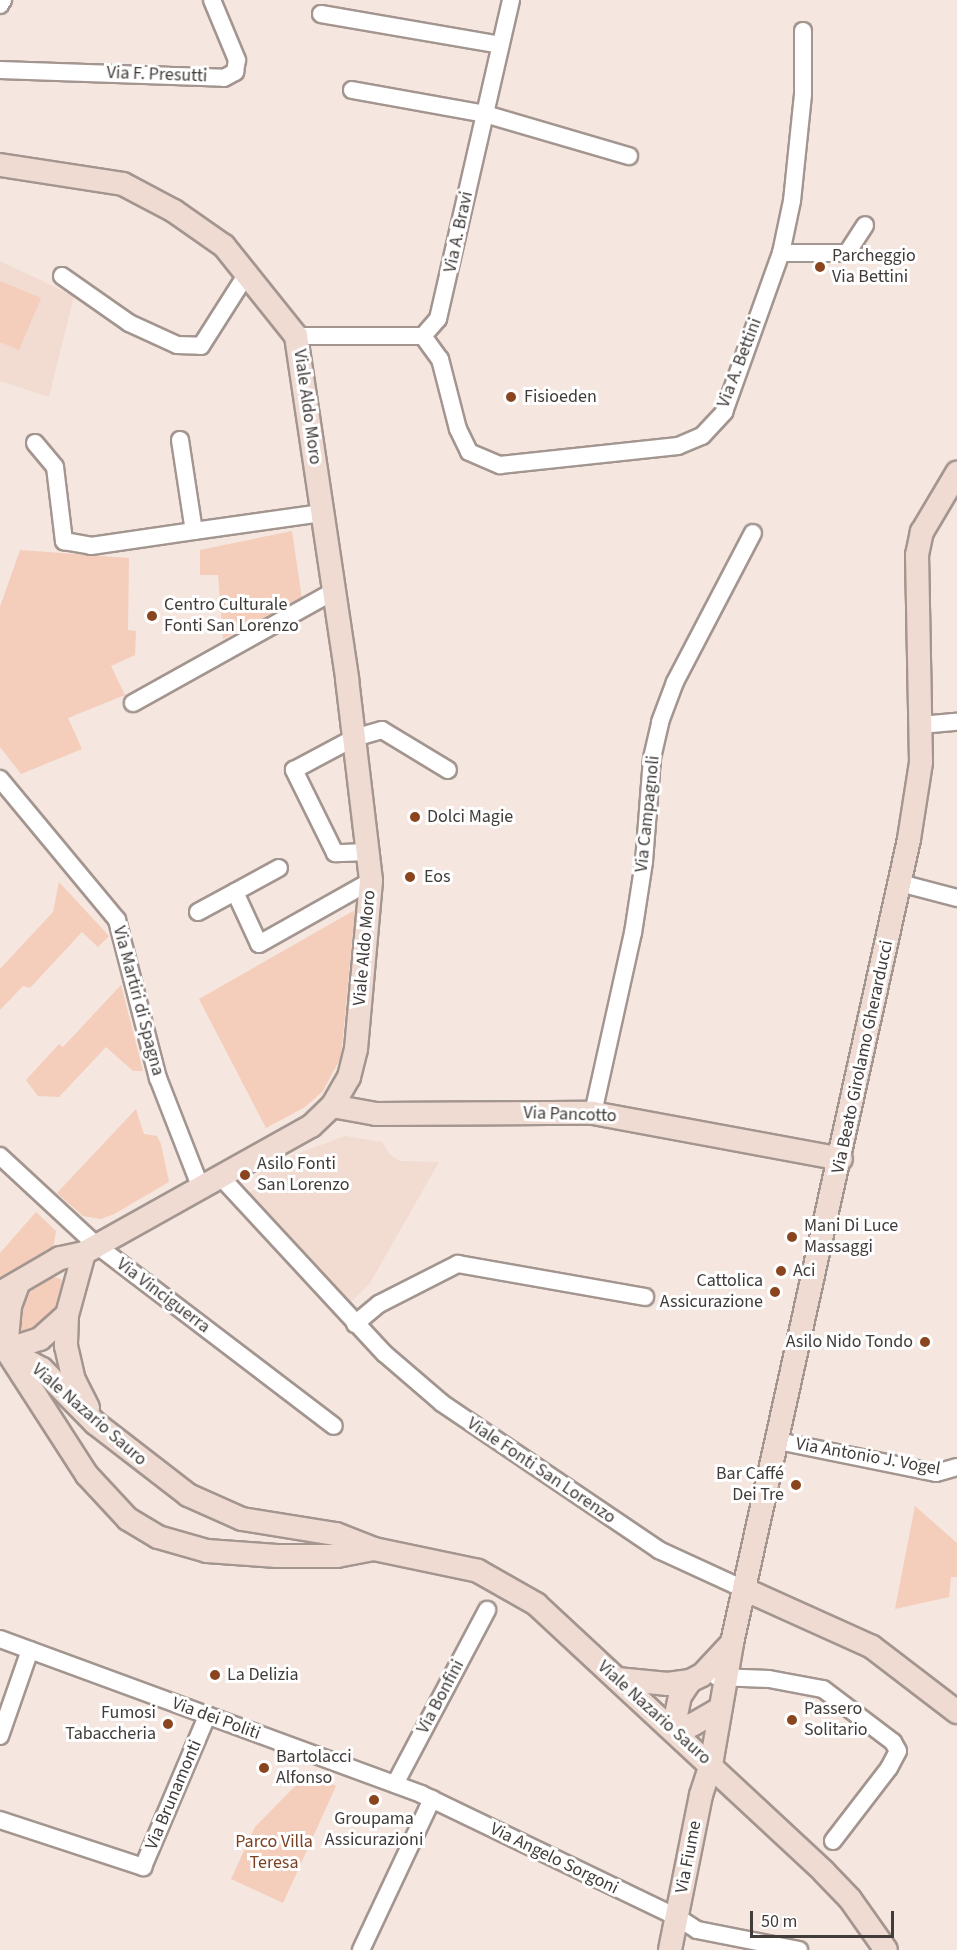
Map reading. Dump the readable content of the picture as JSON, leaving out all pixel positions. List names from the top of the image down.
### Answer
{
  "streets": {
    "main road": [
      "Viale Aldo Moro",
      "Via Beato Girolamo Gherarducci",
      "Via Pancotto",
      "Viale Nazario Sauro",
      "Via Fiume"
    ],
    "street": [
      "Via F. Presutti",
      "Via A. Bravi",
      "Via A. Bettini",
      "Via Campagnoli",
      "Via Martiri di Spagna",
      "Via Vinciguerra",
      "Via Antonio J. Vogel",
      "Viale Fonti San Lorenzo",
      "Via Bonfini",
      "Via dei Politi",
      "Via Brunamonti",
      "Via Angelo Sorgoni"
    ]
  },
  "crossings": [
    ["Via A. Bravi", "Via A. Bettini"],
    ["Viale Aldo Moro", "Via Martiri di Spagna"],
    ["Viale Aldo Moro", "Via Pancotto"],
    ["Viale Aldo Moro", "Via Vinciguerra"],
    ["Viale Aldo Moro", "Viale Fonti San Lorenzo"],
    ["Via Campagnoli", "Via Pancotto"],
    ["Via Martiri di Spagna", "Viale Fonti San Lorenzo"],
    ["Via Beato Girolamo Gherarducci", "Via Pancotto"],
    ["Via Beato Girolamo Gherarducci", "Via Antonio J. Vogel"],
    ["Via Beato Girolamo Gherarducci", "Viale Fonti San Lorenzo"],
    ["Via Beato Girolamo Gherarducci", "Via Fiume"],
    ["Viale Nazario Sauro", "Via Fiume"],
    ["Via Bonfini", "Via dei Politi"],
    ["Via dei Politi", "Via Brunamonti"],
    ["Via dei Politi", "Via Angelo Sorgoni"],
    ["Via Fiume", "Via Angelo Sorgoni"]
  ],
  "parks": ["Parco Villa Teresa"],
  "places": [
    "Parcheggio Via Bettini",
    "Fisioeden",
    "Centro Culturale Fonti San Lorenzo",
    "Dolci Magie",
    "Eos",
    "Asilo Fonti San Lorenzo",
    "Mani Di Luce Massaggi",
    "Aci",
    "Cattolica Assicurazione",
    "Asilo Nido Tondo",
    "Bar Caffé Dei Tre",
    "La Delizia",
    "Passero Solitario",
    "Fumosi Tabaccheria",
    "Bartolacci Alfonso",
    "Groupama Assicurazioni"
  ],
  "scale_bar": "50 m"
}
